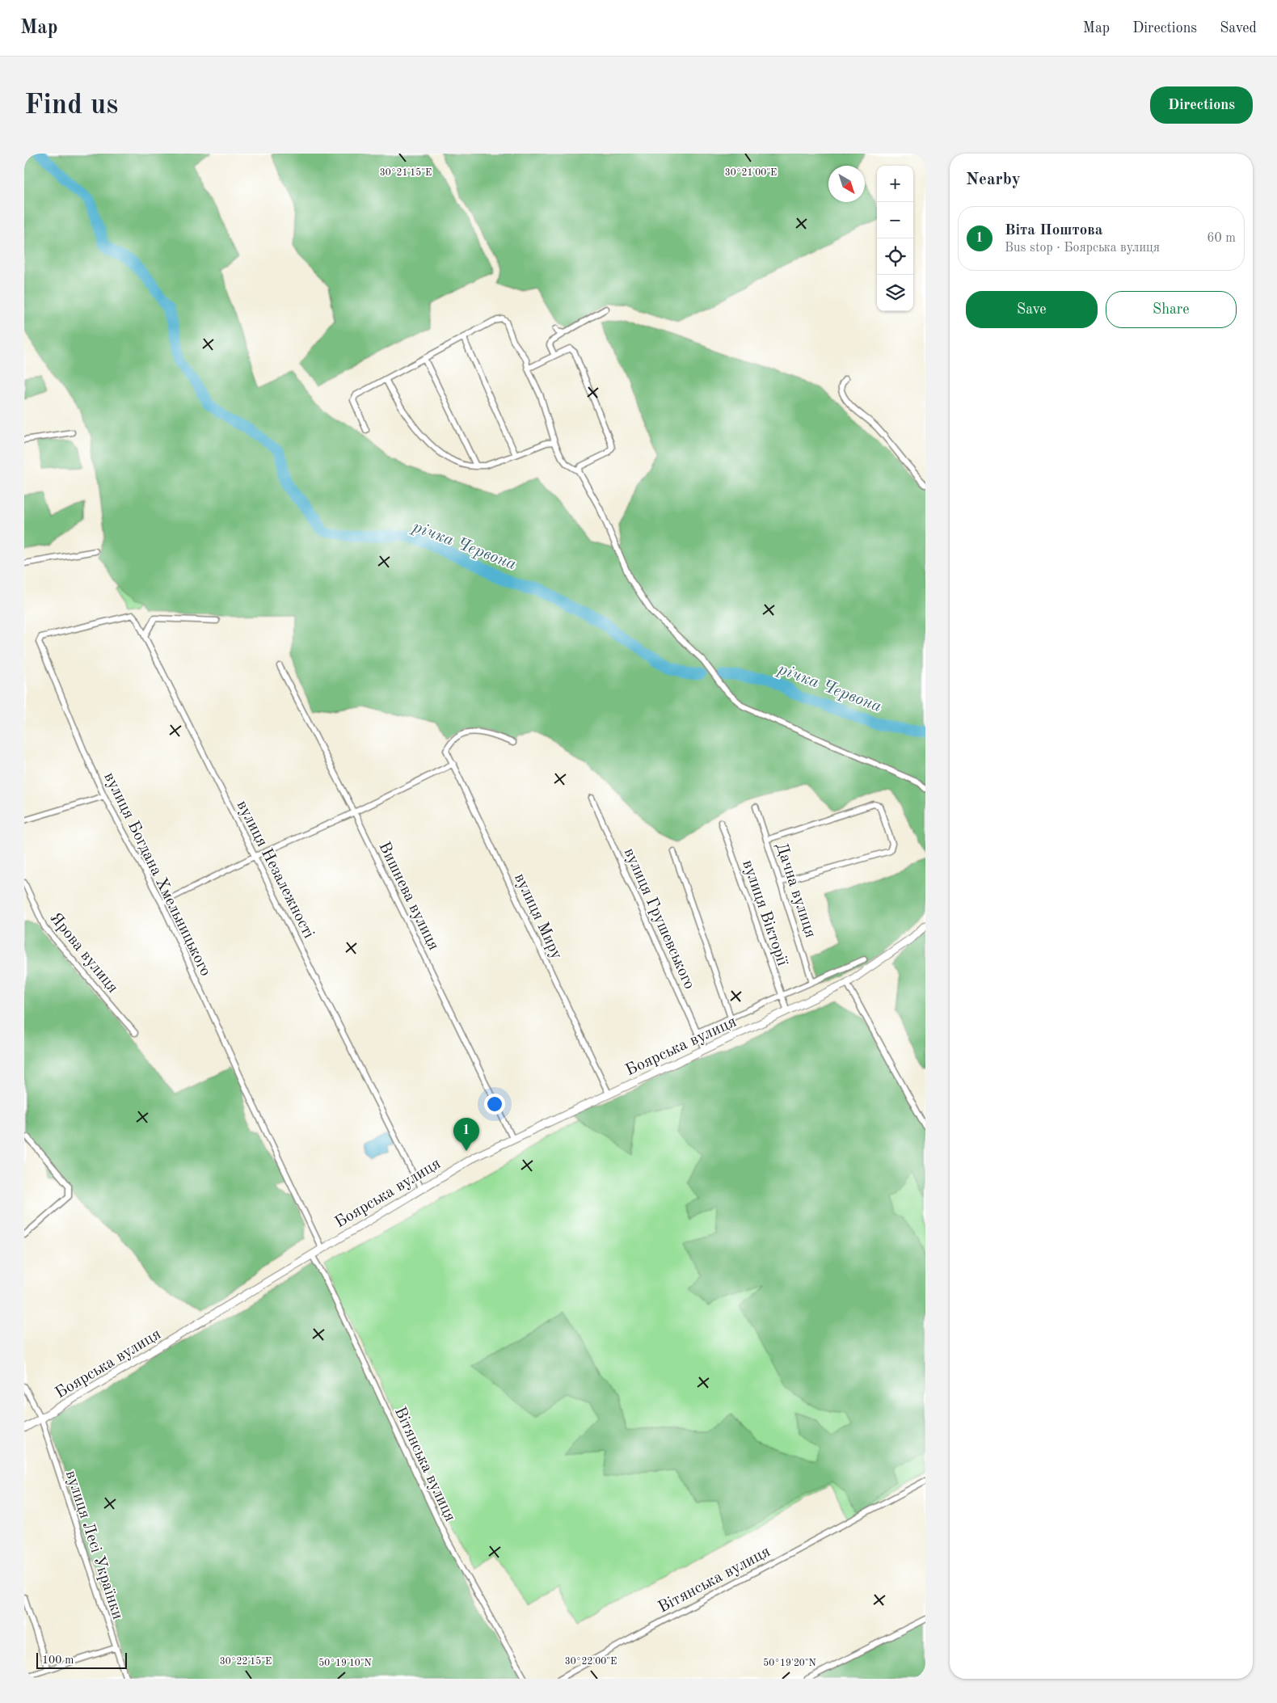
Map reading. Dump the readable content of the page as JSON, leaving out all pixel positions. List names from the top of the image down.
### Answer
{
  "streets": {
    "street": [
      "вулиця Незалежності",
      "вулиця Богдана Хмельницького",
      "Дачна вулиця",
      "Вишнева вулиця",
      "вулиця Вікторії",
      "вулиця Миру",
      "вулиця Грушевського",
      "Ярова вулиця",
      "Боярська вулиця",
      "Вітянська вулиця",
      "вулиця Лесі Українки"
    ]
  },
  "crossings": [
    ["вулиця Незалежності", "вулиця Богдана Хмельницького"],
    ["вулиця Незалежності", "Боярська вулиця"],
    ["вулиця Богдана Хмельницького", "Боярська вулиця"],
    ["Вишнева вулиця", "Боярська вулиця"],
    ["вулиця Вікторії", "Боярська вулиця"],
    ["вулиця Миру", "Боярська вулиця"],
    ["вулиця Грушевського", "Боярська вулиця"],
    ["Боярська вулиця", "Вітянська вулиця"],
    ["Боярська вулиця", "вулиця Лесі Українки"]
  ],
  "water": ["річка Червона"],
  "scale_bar": "100 m",
  "north": "bottom right",
  "page": {
    "header": "Map",
    "nav": ["Map", "Directions", "Saved"],
    "buttons": [
      "Directions",
      ["Save", "Share"]
    ],
    "title": "Find us",
    "heading": "Nearby",
    "map_buttons": ["+", "−"],
    "list": [
      {
        "mark": "1",
        "name": "Віта Поштова",
        "note": "Bus stop · Боярська вулиця",
        "value": "60 m"
      }
    ],
    "pins": "1",
    "scale": "100 m"
  },
  "coordinates": [
    "30°21'15\"E",
    "30°21'00\"E",
    "30°22'15\"E",
    "30°22'00\"E",
    "50°19'10\"N",
    "50°19'20\"N"
  ]
}
